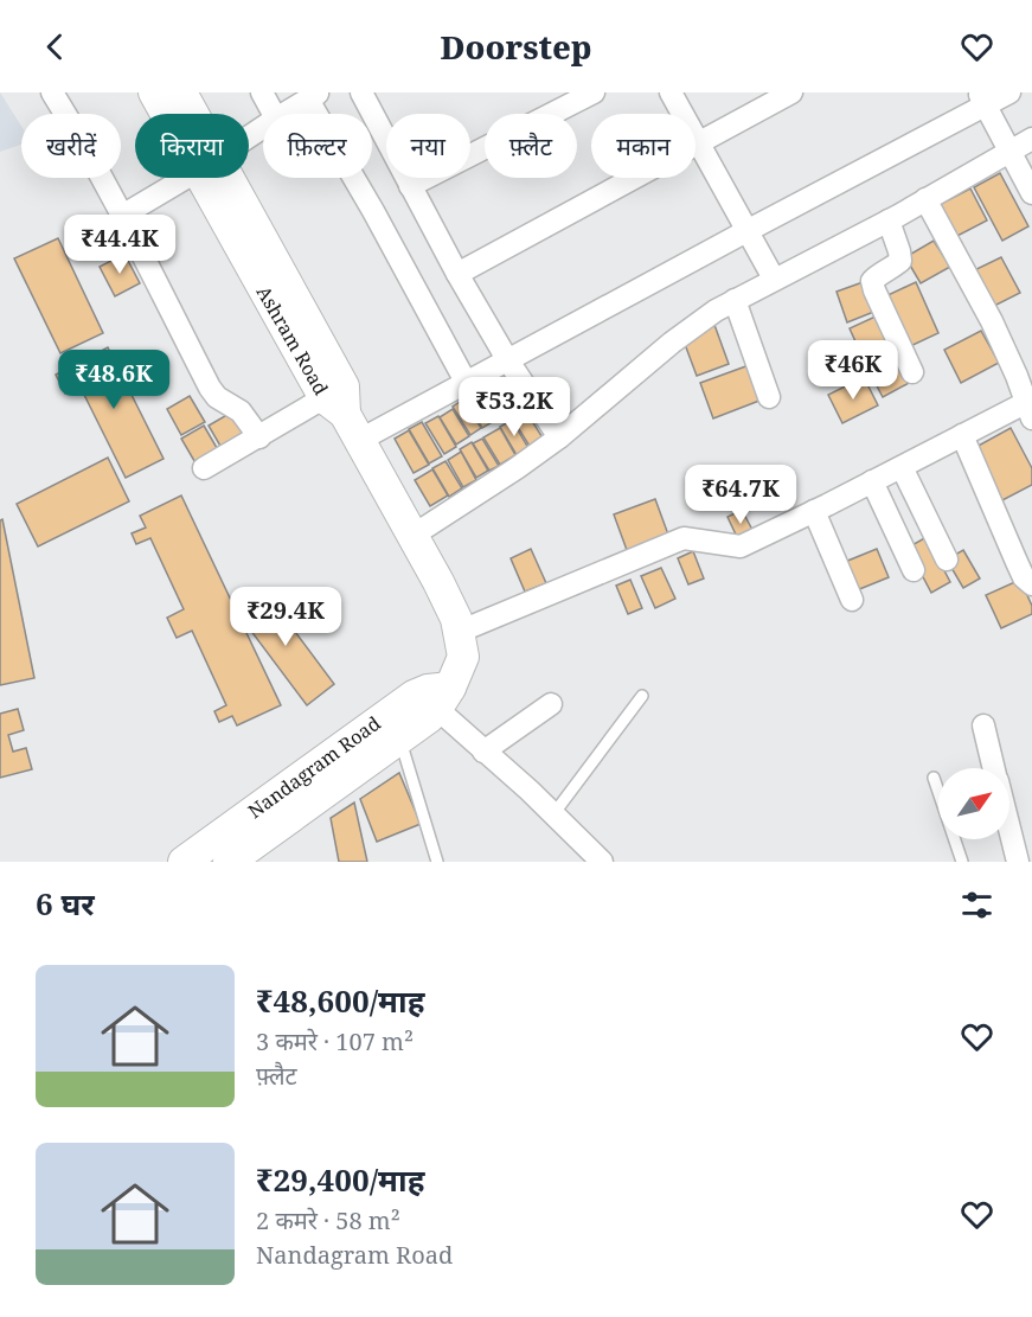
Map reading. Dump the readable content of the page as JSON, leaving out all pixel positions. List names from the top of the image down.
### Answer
{
  "streets": {
    "street": ["Ashram Road", "Nandagram Road"]
  },
  "north": "top right",
  "page": {
    "header": "Doorstep",
    "chip": [
      "खरीदें",
      "किराया",
      "फ़िल्टर",
      "नया",
      "फ़्लैट",
      "मकान"
    ],
    "price": [
      "₹44.4K",
      "₹46K",
      "₹48.6K",
      "₹53.2K",
      "₹64.7K",
      "₹29.4K"
    ],
    "heading": "6 घर",
    "list": [
      {
        "name": "₹48,600/माह",
        "note": "3 कमरे · 107 m² · फ़्लैट"
      },
      {
        "name": "₹29,400/माह",
        "note": "2 कमरे · 58 m² · Nandagram Road"
      }
    ]
  }
}
